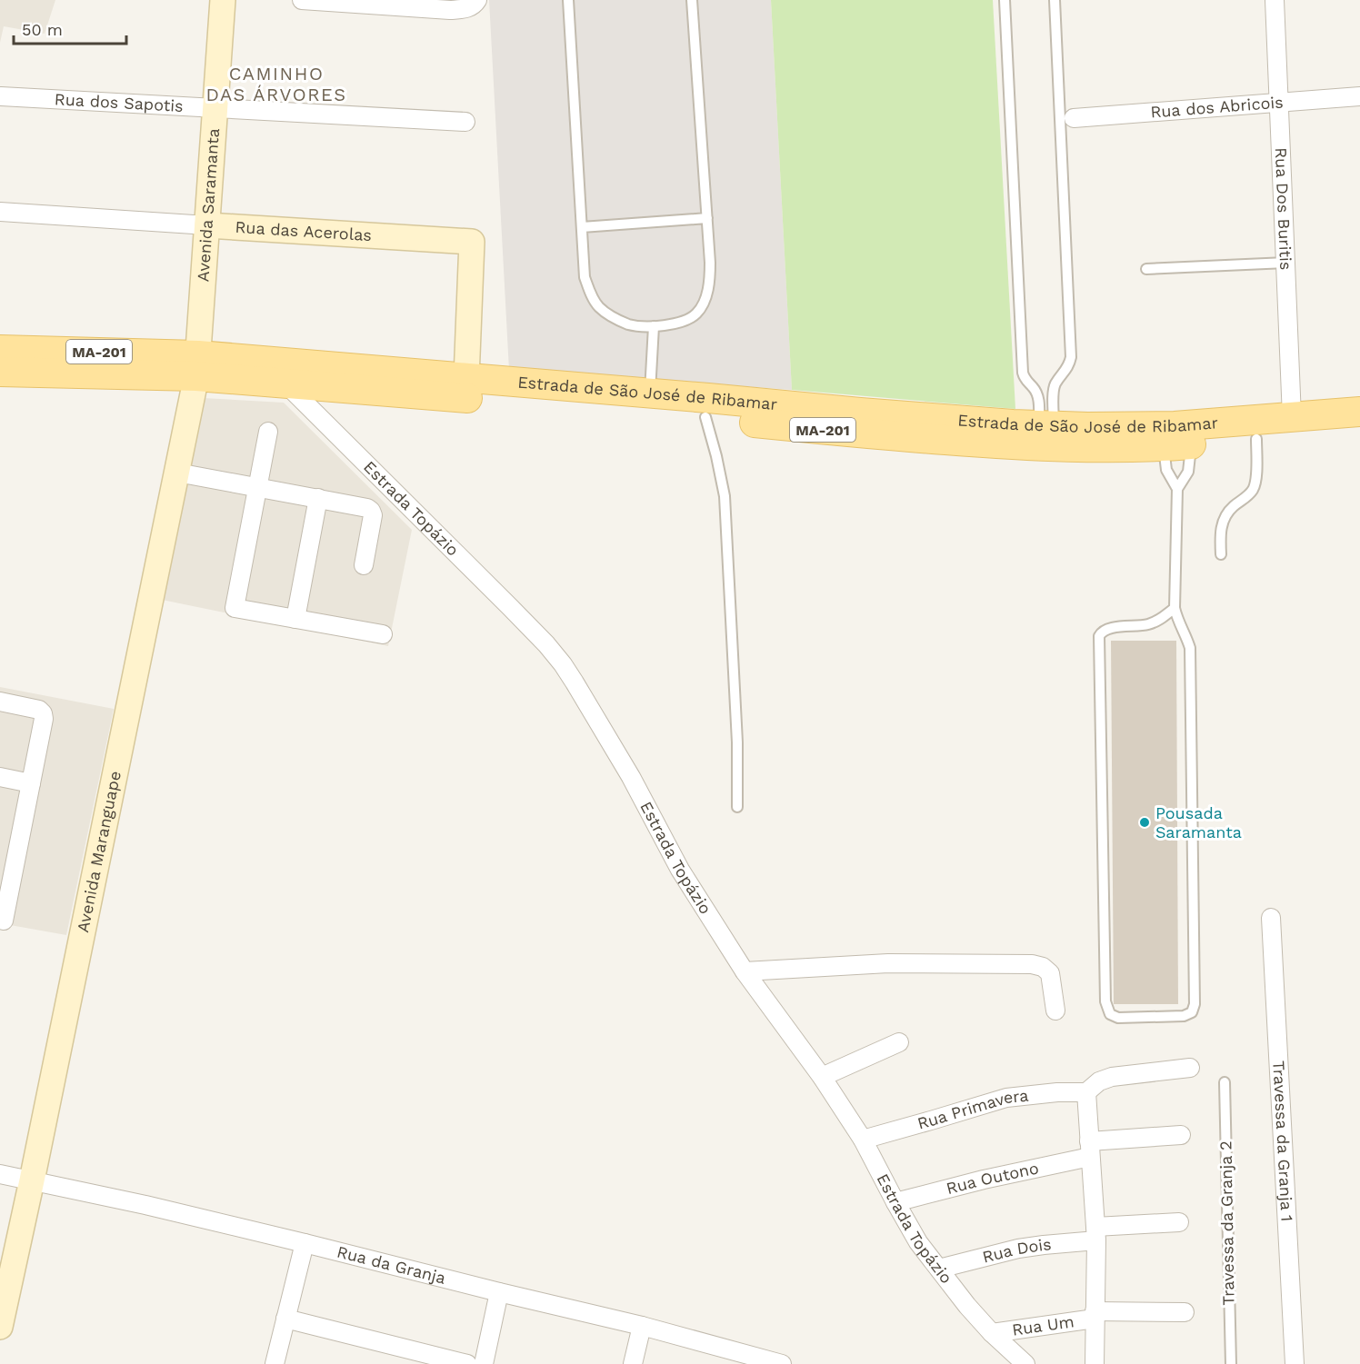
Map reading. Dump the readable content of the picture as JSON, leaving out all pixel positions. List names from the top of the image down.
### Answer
{
  "streets": {
    "main road": ["MA-201", "Estrada de São José de Ribamar"],
    "street": [
      "Rua dos Sapotis",
      "Rua dos Abricois",
      "Avenida Saramanta",
      "Rua Dos Buritis",
      "Rua das Acerolas",
      "Estrada Topázio",
      "Avenida Maranguape",
      "Rua Primavera",
      "Travessa da Granja 1",
      "Rua Outono",
      "Rua Dois",
      "Rua da Granja",
      "Rua Um"
    ],
    "lane": ["Travessa da Granja 2"]
  },
  "crossings": [
    ["Rua dos Sapotis", "Avenida Saramanta"],
    ["Rua dos Abricois", "Rua Dos Buritis"],
    ["Avenida Saramanta", "Rua das Acerolas"],
    ["Avenida Saramanta", "Estrada de São José de Ribamar"],
    ["Avenida Saramanta", "Avenida Maranguape"],
    ["Rua Dos Buritis", "Estrada de São José de Ribamar"],
    ["Rua das Acerolas", "Estrada de São José de Ribamar"],
    ["Estrada de São José de Ribamar", "Estrada Topázio"],
    ["Estrada de São José de Ribamar", "Avenida Maranguape"],
    ["Estrada Topázio", "Rua Primavera"],
    ["Estrada Topázio", "Rua Outono"],
    ["Estrada Topázio", "Rua Dois"],
    ["Estrada Topázio", "Rua Um"],
    ["Avenida Maranguape", "Rua da Granja"]
  ],
  "districts": ["CAMINHO DAS ÁRVORES"],
  "places": ["Pousada Saramanta"],
  "scale_bar": "50 m"
}
